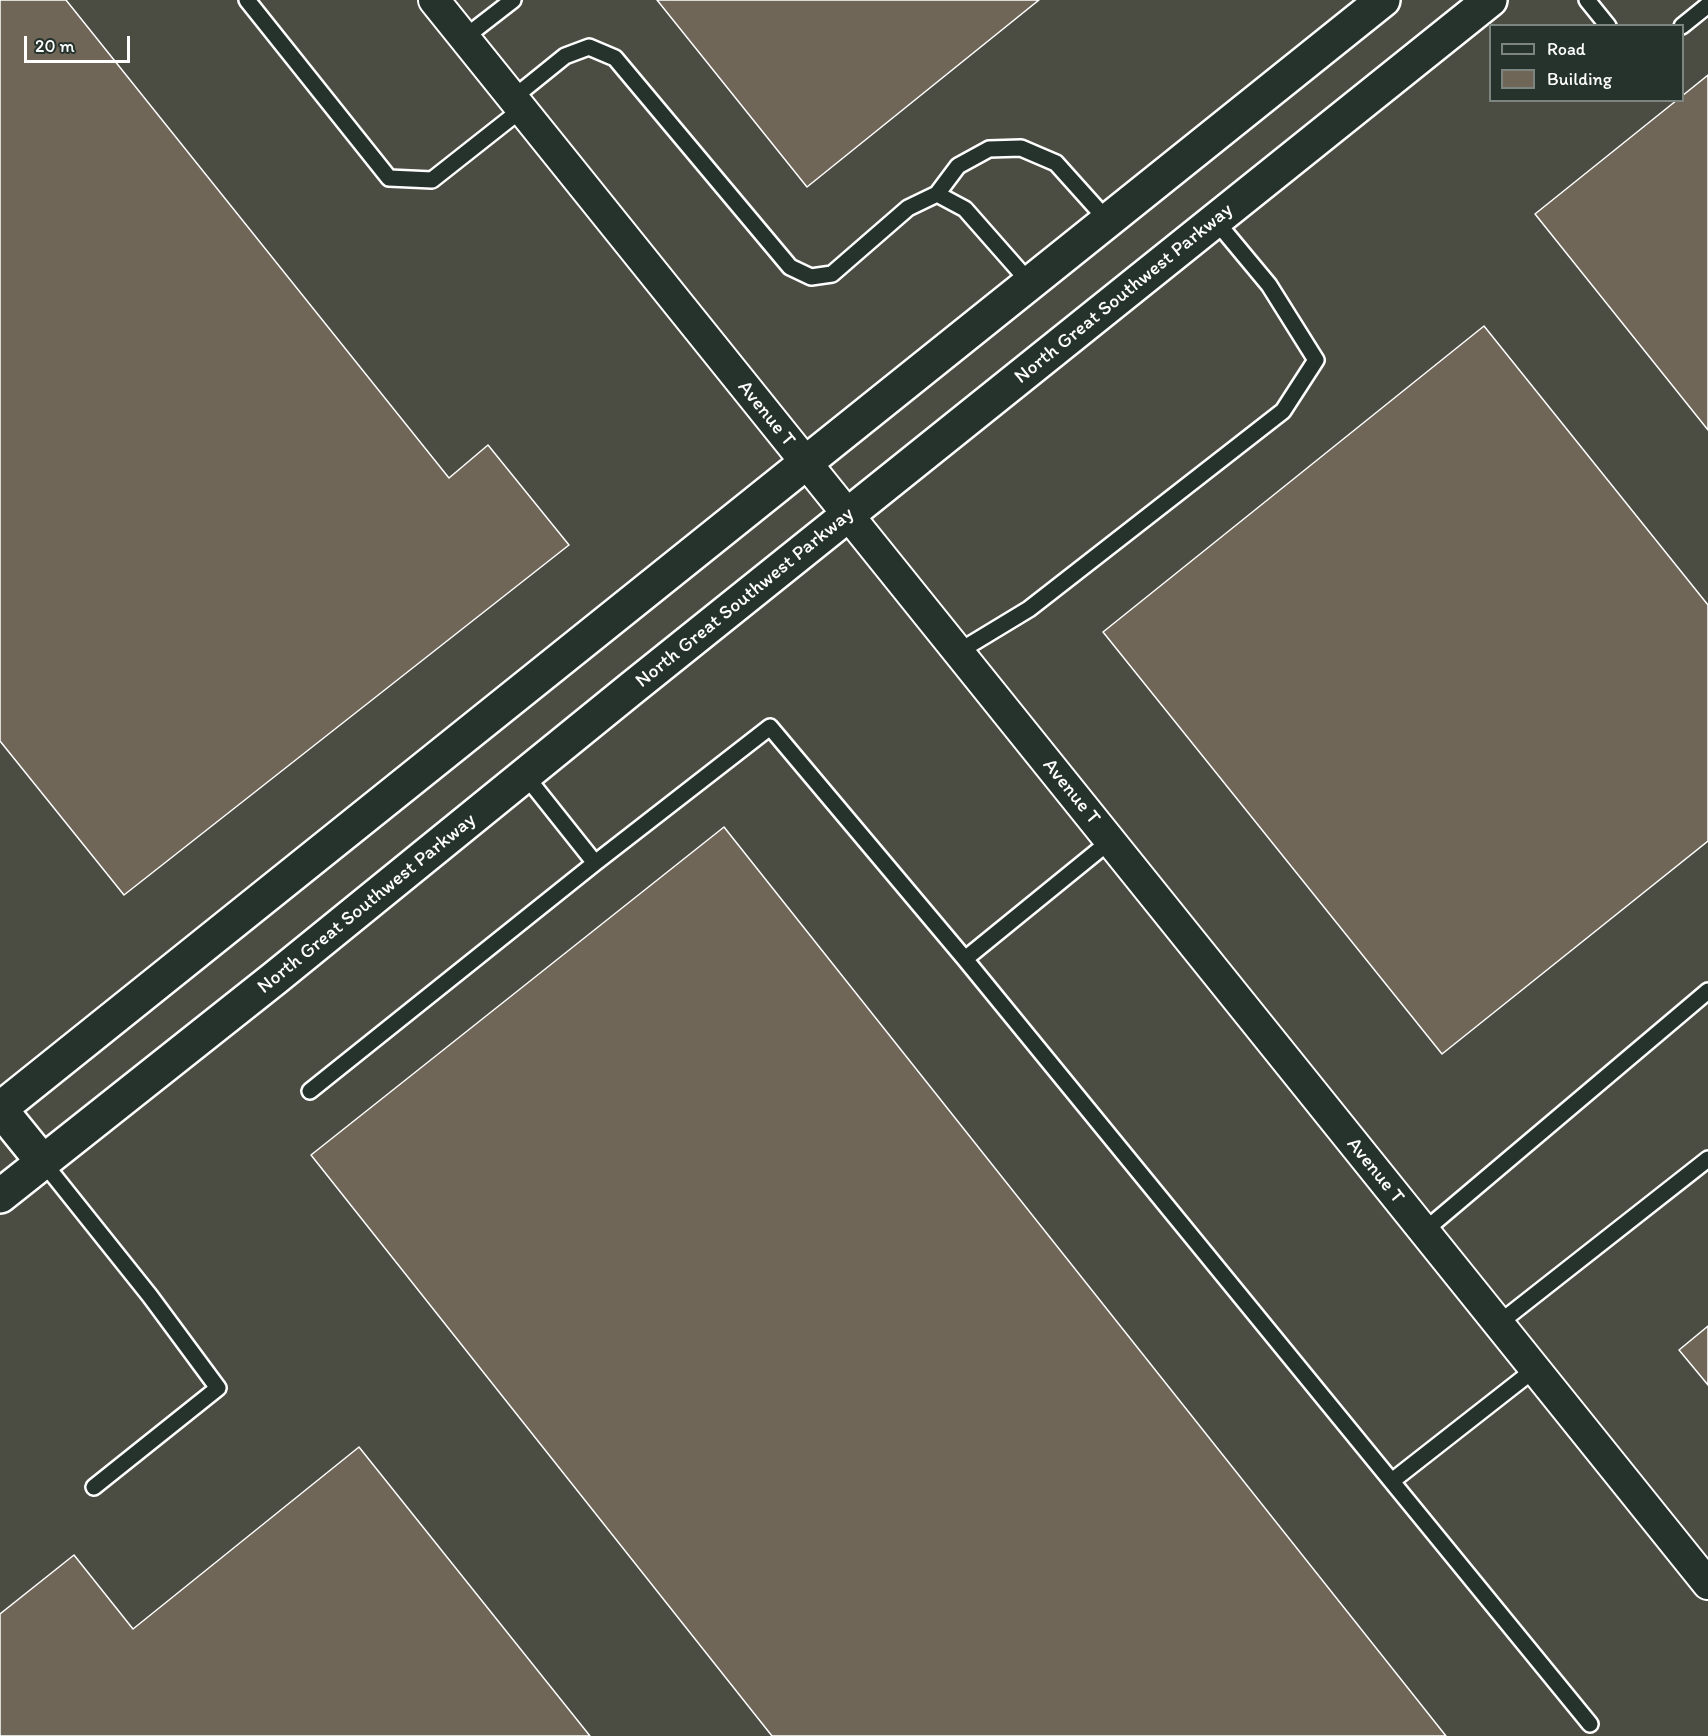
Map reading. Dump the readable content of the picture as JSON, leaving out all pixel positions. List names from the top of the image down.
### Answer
{
  "streets": {
    "street": ["North Great Southwest Parkway", "Avenue T"]
  },
  "crossings": [
    ["North Great Southwest Parkway", "Avenue T"]
  ],
  "legend": ["Road", "Building"],
  "scale_bar": "20 m"
}
